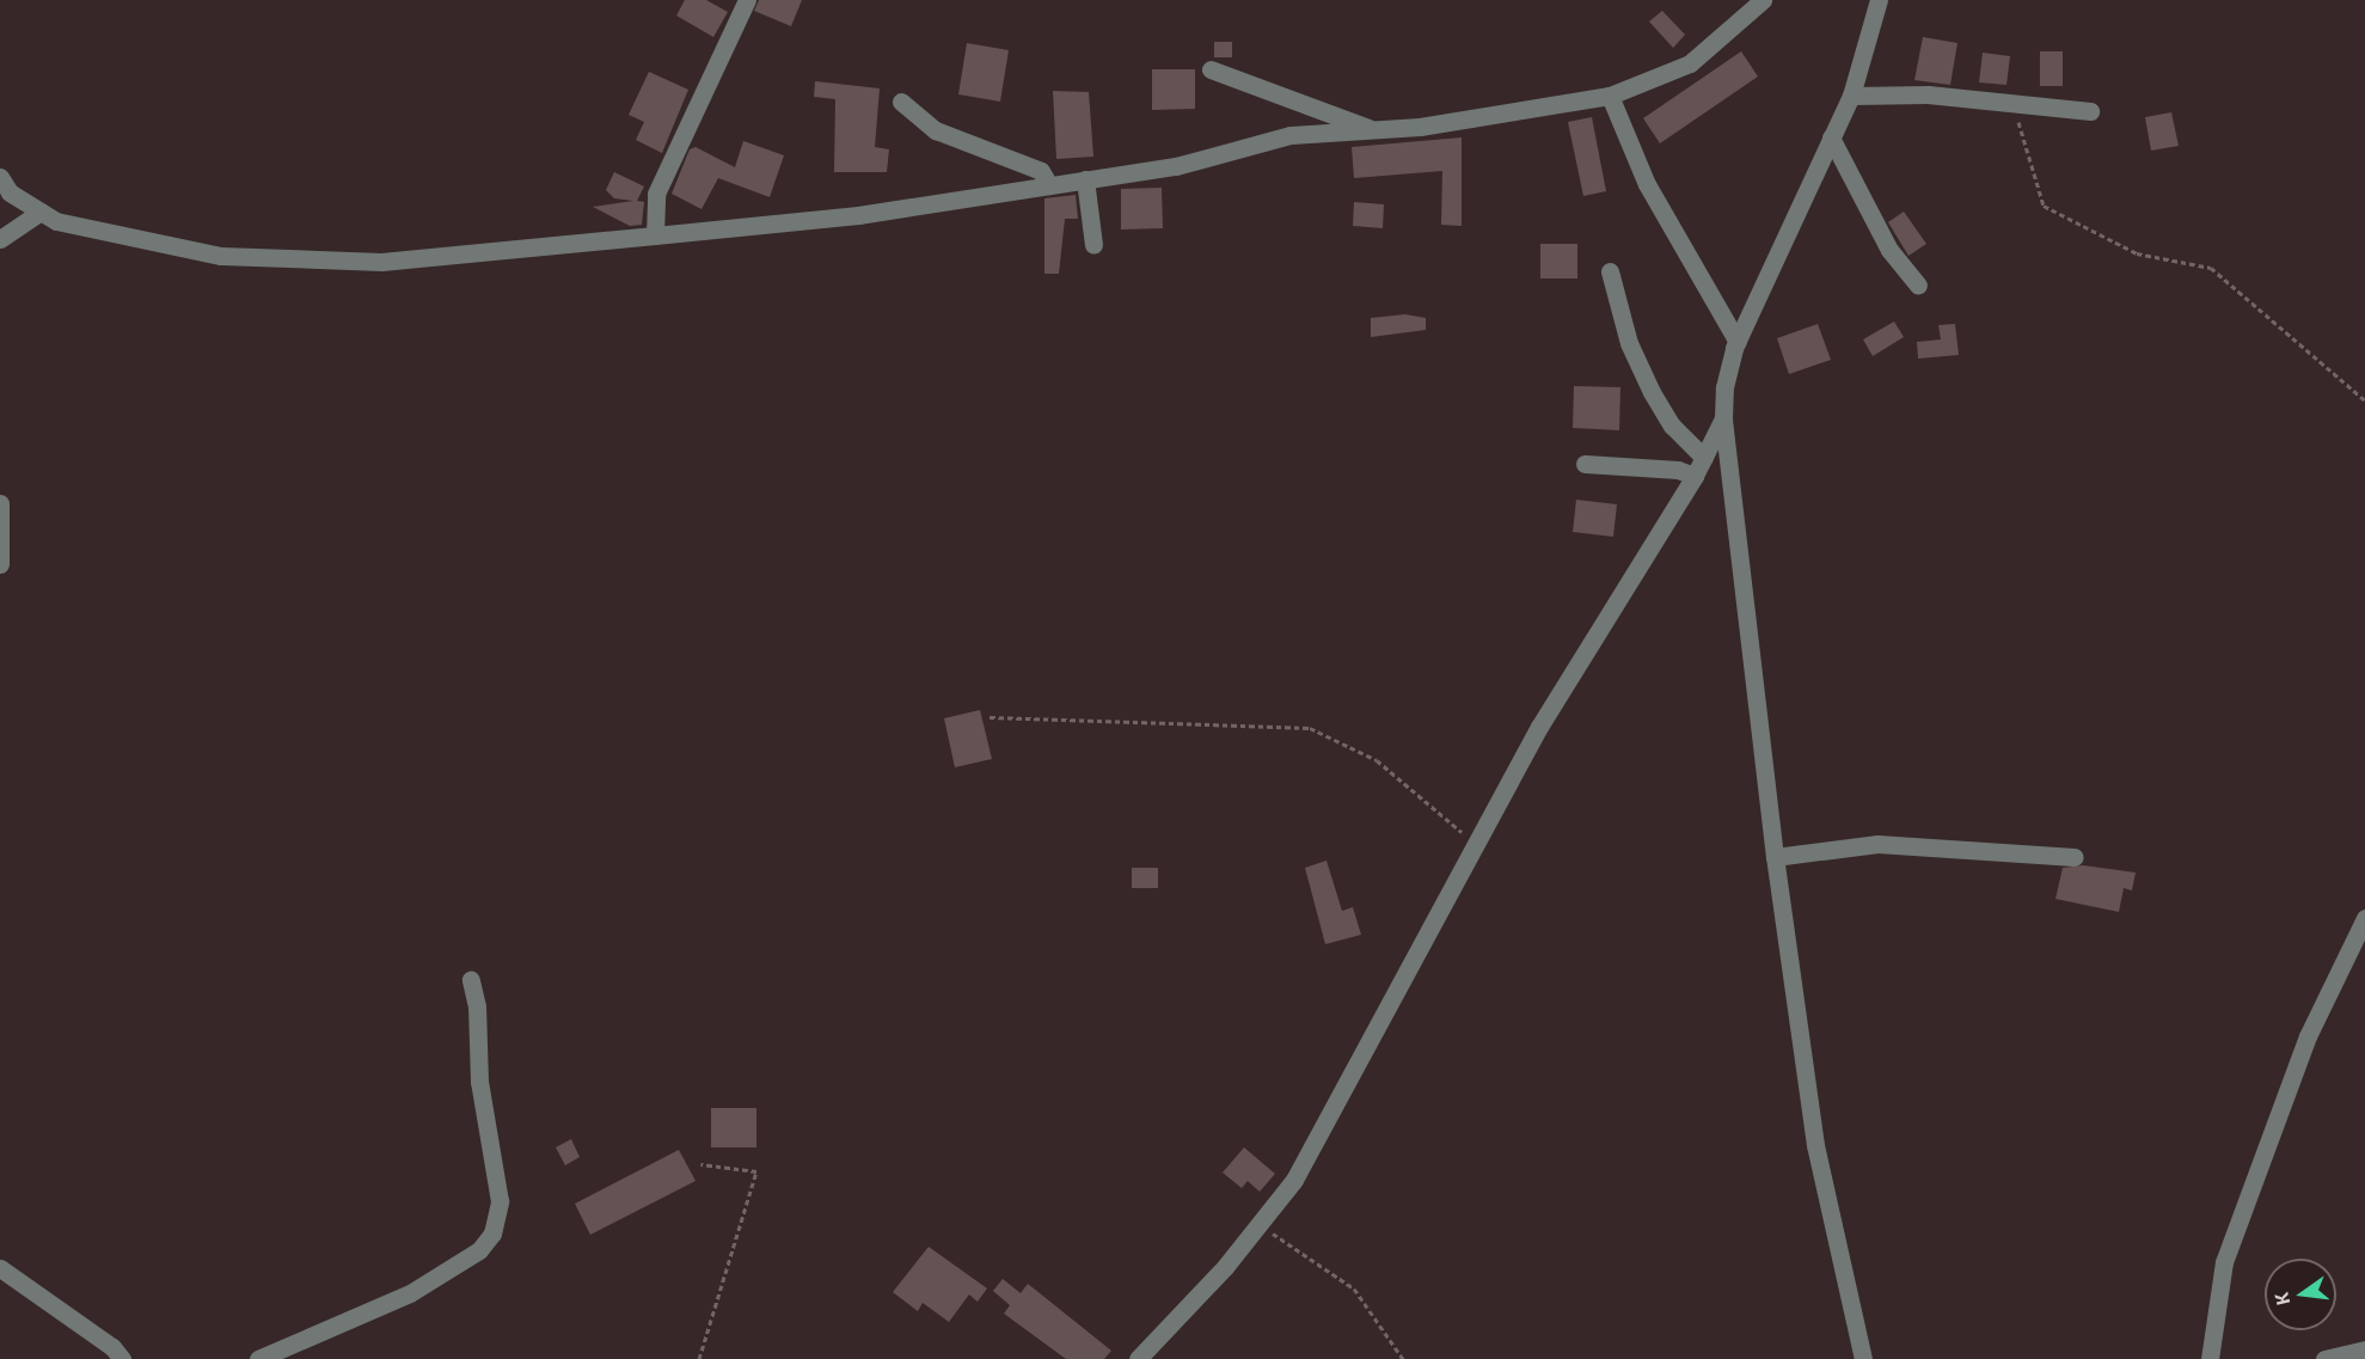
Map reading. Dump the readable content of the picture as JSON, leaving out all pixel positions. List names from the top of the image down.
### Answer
{
  "north": "left"
}
